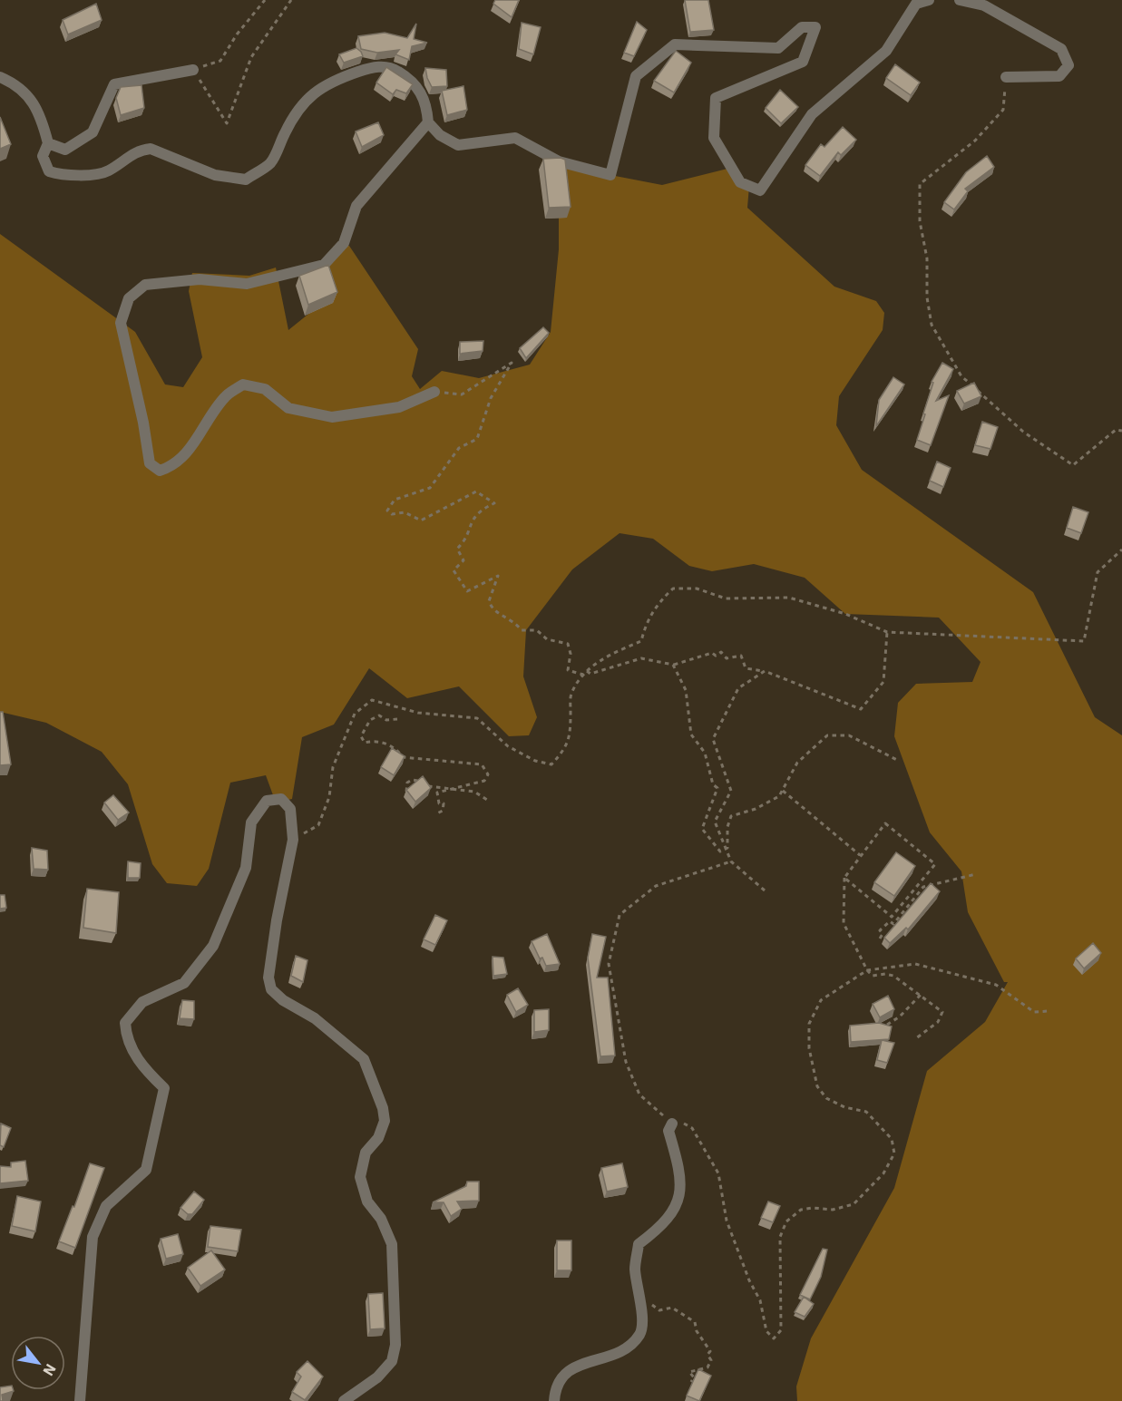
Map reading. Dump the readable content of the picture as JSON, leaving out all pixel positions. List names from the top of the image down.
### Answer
{
  "north": "bottom right"
}
